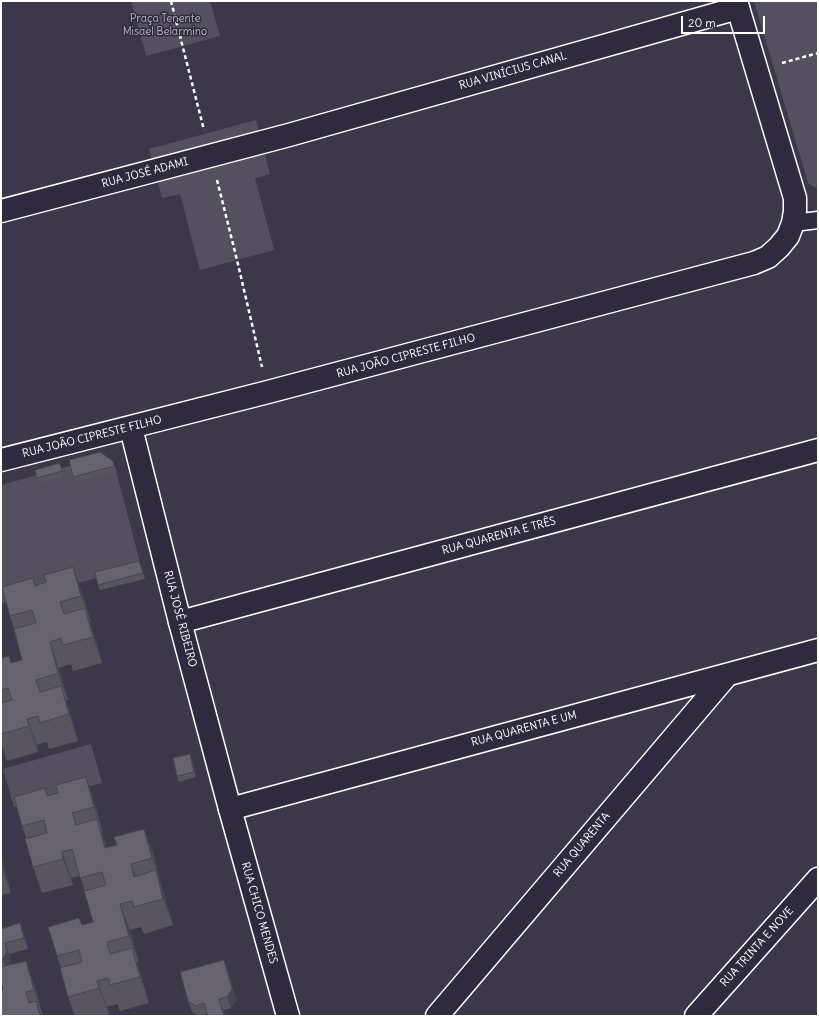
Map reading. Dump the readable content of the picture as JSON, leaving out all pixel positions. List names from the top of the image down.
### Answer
{
  "streets": {
    "street": [
      "RUA VINÍCIUS CANAL",
      "RUA JOSÉ ADAMI",
      "RUA JOÃO CIPRESTE FILHO",
      "RUA QUARENTA E TRÊS",
      "RUA JOSÉ RIBEIRO",
      "RUA QUARENTA E UM",
      "RUA QUARENTA",
      "RUA CHICO MENDES",
      "RUA TRINTA E NOVE"
    ]
  },
  "crossings": [
    ["RUA VINÍCIUS CANAL", "RUA JOSÉ ADAMI"],
    ["RUA JOÃO CIPRESTE FILHO", "RUA JOSÉ RIBEIRO"],
    ["RUA QUARENTA E TRÊS", "RUA JOSÉ RIBEIRO"],
    ["RUA JOSÉ RIBEIRO", "RUA QUARENTA E UM"],
    ["RUA JOSÉ RIBEIRO", "RUA CHICO MENDES"],
    ["RUA QUARENTA E UM", "RUA QUARENTA"],
    ["RUA QUARENTA E UM", "RUA CHICO MENDES"]
  ],
  "parks": ["Praça Tenente Misael Belarmino"],
  "scale_bar": "20 m"
}
